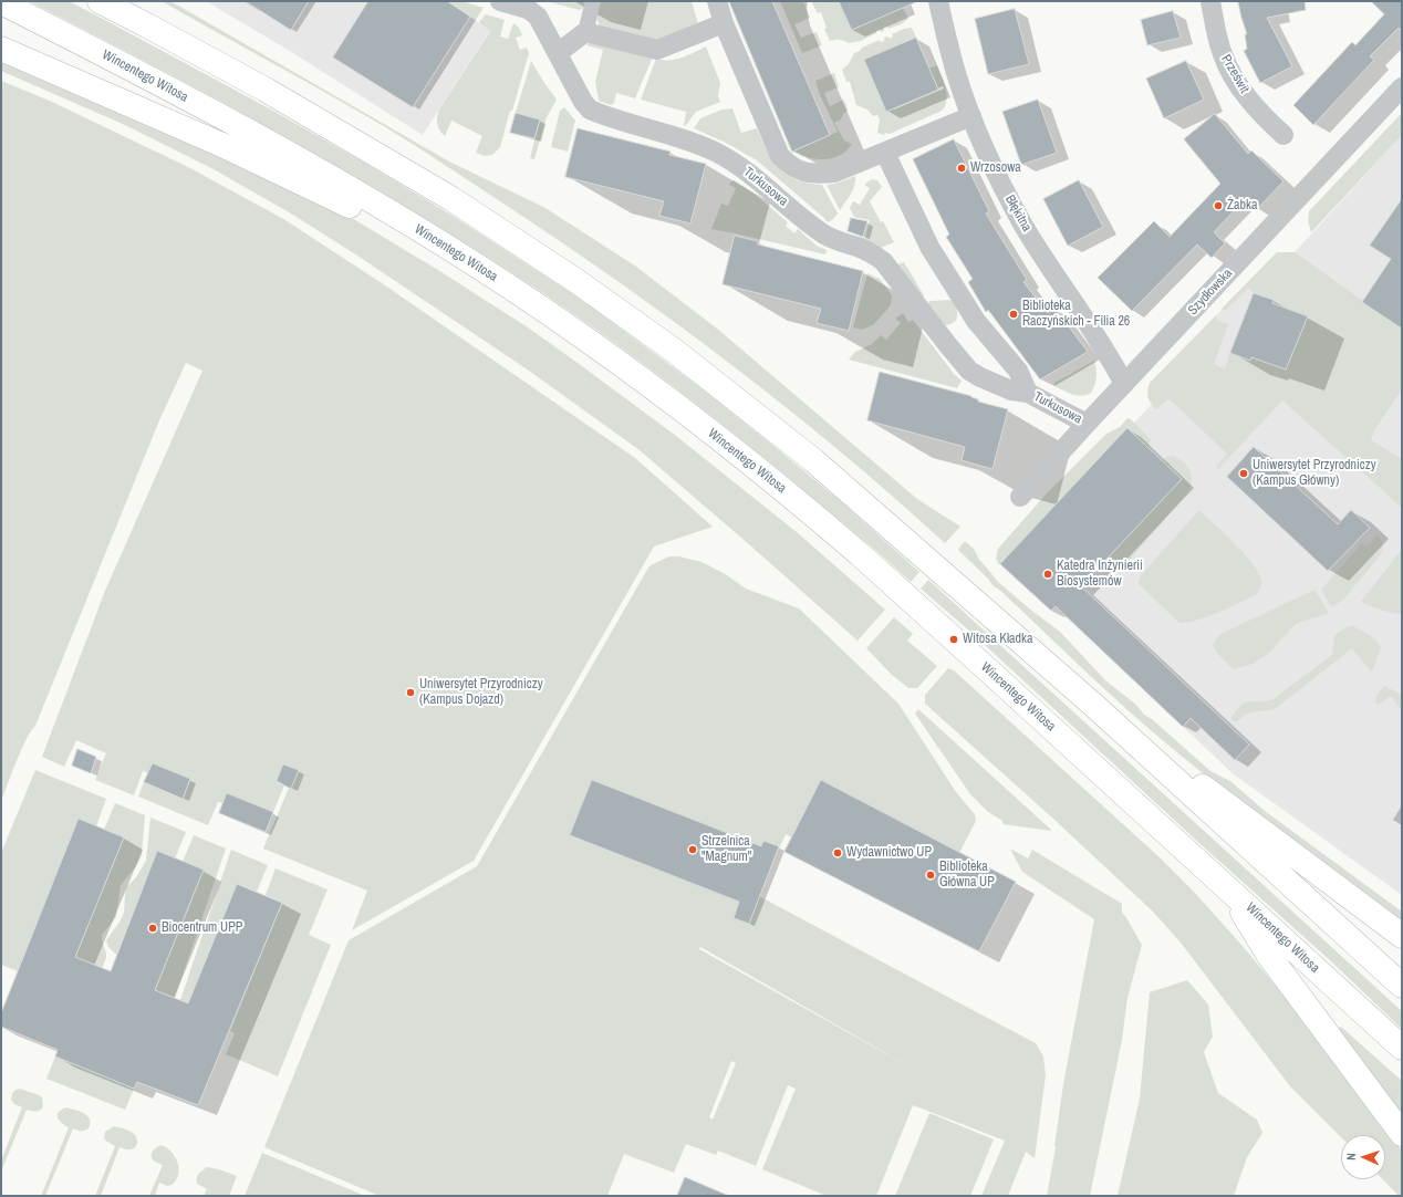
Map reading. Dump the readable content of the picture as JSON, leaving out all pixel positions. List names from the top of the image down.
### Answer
{
  "streets": {
    "main road": ["Wincentego Witosa"],
    "street": [
      "Prześwit",
      "Turkusowa",
      "Błękitna",
      "Szydłowska"
    ]
  },
  "crossings": [
    ["Turkusowa", "Szydłowska"],
    ["Błękitna", "Szydłowska"]
  ],
  "places": [
    "Wrzosowa",
    "Żabka",
    "Biblioteka Raczyńskich - Filia 26",
    "Uniwersytet Przyrodniczy (Kampus Główny)",
    "Katedra Inżynierii Biosystemów",
    "Witosa Kładka",
    "Uniwersytet Przyrodniczy (Kampus Dojazd)",
    "Strzelnica \"Magnum\"",
    "Wydawnictwo UP",
    "Biblioteka Główna UP",
    "Biocentrum UPP"
  ],
  "north": "left"
}
